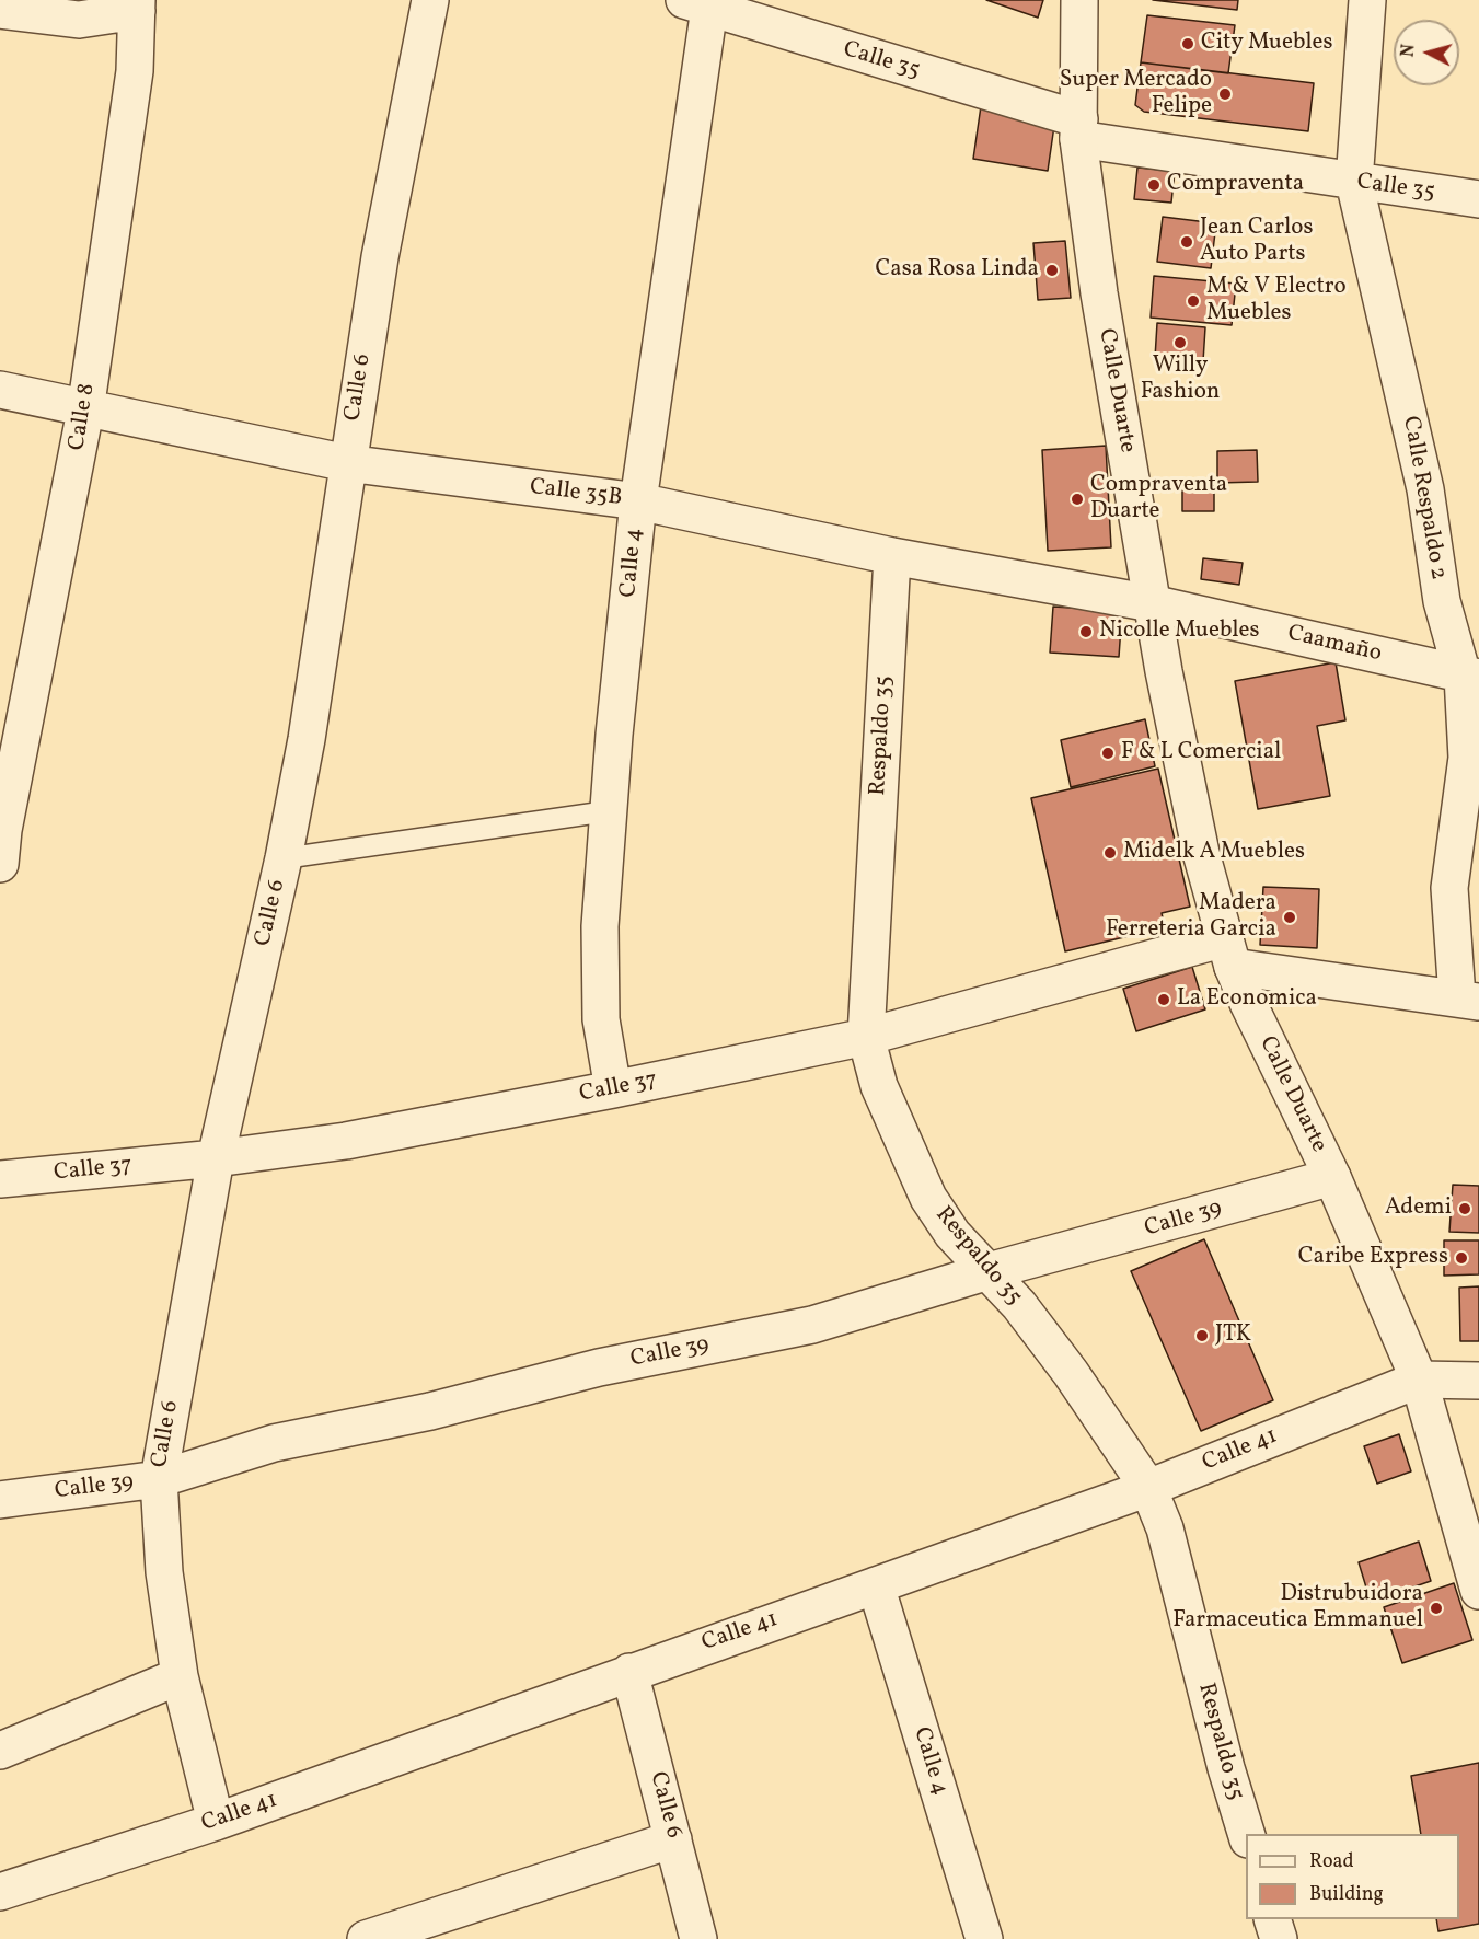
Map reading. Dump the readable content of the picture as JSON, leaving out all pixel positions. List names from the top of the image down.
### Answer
{
  "streets": {
    "street": [
      "Calle 35",
      "Calle 6",
      "Calle Duarte",
      "Calle 8",
      "Calle 35B",
      "Calle Respaldo 2",
      "Calle 4",
      "Caamaño",
      "Respaldo 35",
      "Calle 37",
      "Calle 39",
      "Calle 41"
    ]
  },
  "crossings": [
    ["Calle 35", "Calle Duarte"],
    ["Calle 35", "Calle Respaldo 2"],
    ["Calle 35", "Calle 4"],
    ["Calle 6", "Calle 35B"],
    ["Calle 6", "Calle 37"],
    ["Calle 6", "Calle 39"],
    ["Calle 6", "Calle 41"],
    ["Calle Duarte", "Calle 35B"],
    ["Calle Duarte", "Caamaño"],
    ["Calle Duarte", "Calle 37"],
    ["Calle Duarte", "Calle 39"],
    ["Calle Duarte", "Calle 41"],
    ["Calle 8", "Calle 35B"],
    ["Calle 35B", "Calle 4"],
    ["Calle 35B", "Caamaño"],
    ["Calle 35B", "Respaldo 35"],
    ["Calle Respaldo 2", "Caamaño"],
    ["Calle 4", "Calle 37"],
    ["Calle 4", "Calle 41"],
    ["Respaldo 35", "Calle 37"],
    ["Respaldo 35", "Calle 39"],
    ["Respaldo 35", "Calle 41"]
  ],
  "places": [
    "City Muebles",
    "Super Mercado Felipe",
    "Compraventa",
    "Jean Carlos Auto Parts",
    "Casa Rosa Linda",
    "M & V Electro Muebles",
    "Willy Fashion",
    "Compraventa Duarte",
    "Nicolle Muebles",
    "F & L Comercial",
    "Midelk A Muebles",
    "Madera Ferreteria Garcia",
    "La Economica",
    "Ademi",
    "Caribe Express",
    "JTK",
    "Distrubuidora Farmaceutica Emmanuel"
  ],
  "legend": ["Road", "Building"],
  "north": "left"
}
